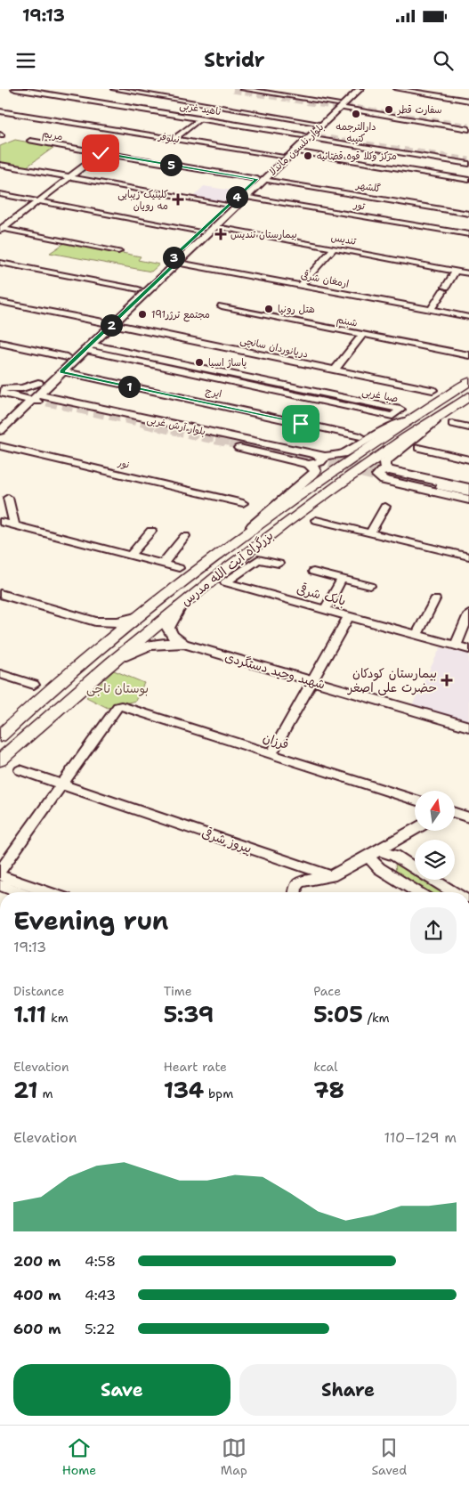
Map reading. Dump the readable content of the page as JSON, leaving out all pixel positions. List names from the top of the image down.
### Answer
{
  "streets": {
    "highway": ["بزرگراه آیت الله مدرس"],
    "main road": [
      "ناهید غربی",
      "بلوار نلسون ماندلا",
      "بلوار آرش غربی",
      "شهید وحید دستگردی"
    ],
    "street": [
      "مریم",
      "نیلوفر",
      "گلشهر",
      "تور",
      "تندیس",
      "ارمغان شرقی",
      "شبنم",
      "دریانوردان سانچی",
      "ایرج",
      "صبا غربی",
      "نور",
      "بابک شرقی",
      "فرزان",
      "پیروز شرقی"
    ]
  },
  "crossings": [
    ["ناهید غربی", "بلوار نلسون ماندلا"],
    ["مریم", "بلوار نلسون ماندلا"],
    ["مریم", "گلشهر"],
    ["نیلوفر", "بلوار نلسون ماندلا"],
    ["بلوار نلسون ماندلا", "گلشهر"],
    ["بلوار نلسون ماندلا", "تور"],
    ["بلوار نلسون ماندلا", "تندیس"],
    ["بلوار نلسون ماندلا", "ارمغان شرقی"],
    ["بلوار نلسون ماندلا", "دریانوردان سانچی"],
    ["بلوار نلسون ماندلا", "ایرج"],
    ["بلوار نلسون ماندلا", "صبا غربی"],
    ["بلوار نلسون ماندلا", "بلوار آرش غربی"],
    ["بلوار آرش غربی", "بزرگراه آیت الله مدرس"],
    ["بزرگراه آیت الله مدرس", "شهید وحید دستگردی"],
    ["فرزان", "پیروز شرقی"]
  ],
  "parks": ["بوستان ناجی"],
  "places": {
    "other": [
      "سفارت قطر",
      "دارالترجمه کتیبه",
      "مرکز وکلا قوه قضائیه",
      "هتل رونیا",
      "مجتمع ترژر191",
      "پاساژ اسیا"
    ],
    "health": ["کلینیک زیبایی مه رویان", "بیمارستان تندیس", "بیمارستان کودکان حضرت علی اصغر"]
  },
  "north": "top",
  "page": {
    "status": "19:13",
    "header": "Stridr",
    "pins": [
      "5",
      "4",
      "3",
      "2",
      "1"
    ],
    "heading": ["Evening run", "19:13"],
    "stats": [
      ["Distance", "1.11 km"],
      ["Time", "5:39"],
      ["Pace", "5:05 /km"],
      ["Elevation", "21 m"],
      ["Heart rate", "134 bpm"],
      ["kcal", "78"]
    ],
    "chart": ["Elevation", "110–129 m"],
    "list": [
      {
        "name": "200 m",
        "note": "4:58"
      },
      {
        "name": "400 m",
        "note": "4:43"
      },
      {
        "name": "600 m",
        "note": "5:22"
      }
    ],
    "buttons": ["Save", "Share"],
    "tabs": ["Home", "Map", "Saved"]
  }
}
